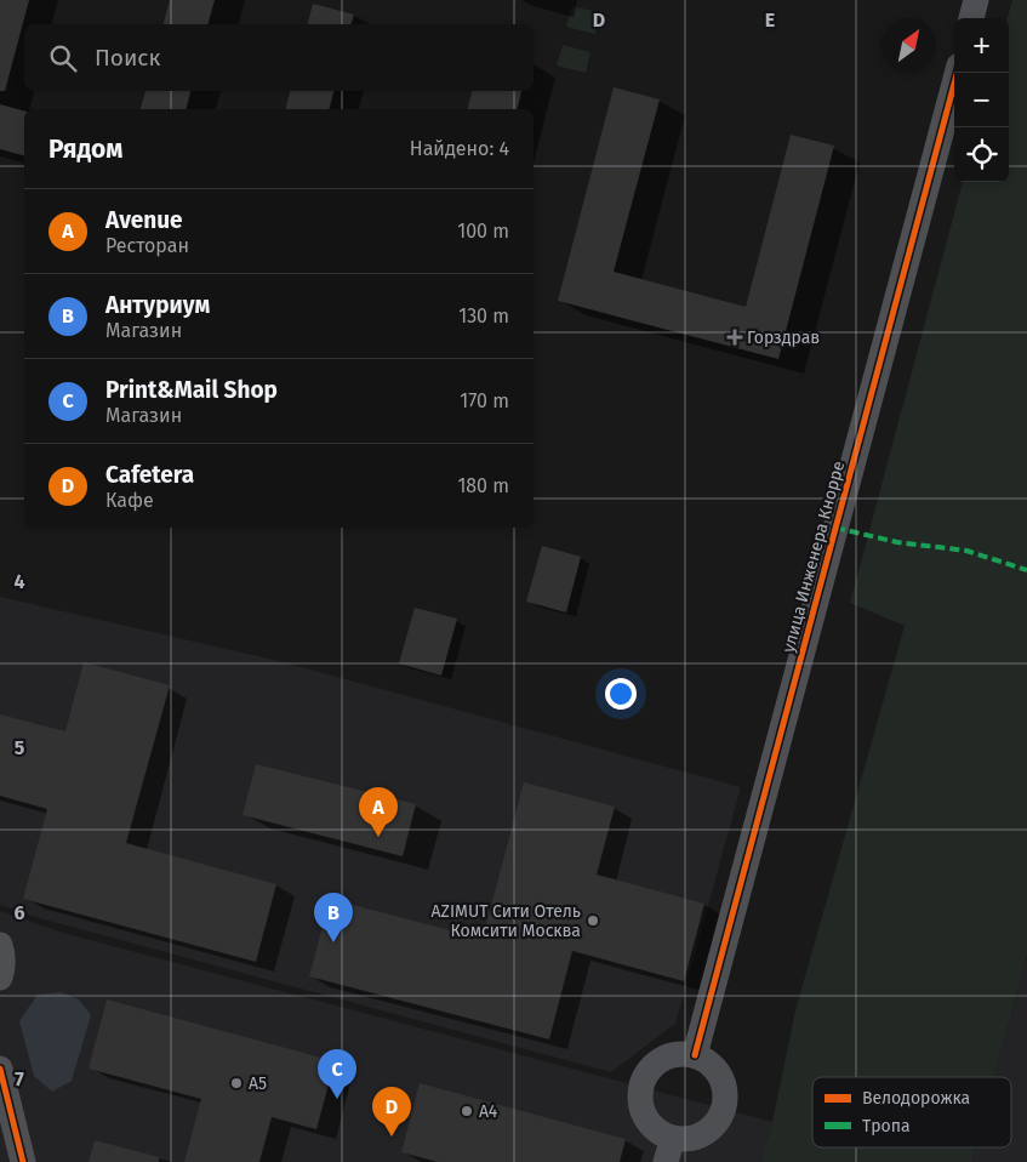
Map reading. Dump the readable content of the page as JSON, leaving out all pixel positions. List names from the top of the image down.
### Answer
{
  "streets": {
    "street": ["улица Инженера Кнорре"]
  },
  "places": {
    "health": ["Горздрав"],
    "other": ["AZIMUT Сити Отель Комсити Москва", "А5", "А4"]
  },
  "legend": ["Велодорожка", "Тропа"],
  "north": "top right",
  "page": {
    "map_buttons": ["+", "−"],
    "search": "Поиск",
    "heading": ["Рядом", "Найдено: 4"],
    "list": [
      {
        "mark": "A",
        "name": "Avenue",
        "note": "Ресторан",
        "value": "100 m"
      },
      {
        "mark": "B",
        "name": "Антуриум",
        "note": "Магазин",
        "value": "130 m"
      },
      {
        "mark": "C",
        "name": "Print&Mail Shop",
        "note": "Магазин",
        "value": "170 m"
      },
      {
        "mark": "D",
        "name": "Cafetera",
        "note": "Кафе",
        "value": "180 m"
      }
    ],
    "pins": [
      "A",
      "B",
      "C",
      "D"
    ]
  },
  "grid": {
    "columns": ["D", "E"],
    "rows": [
      "4",
      "5",
      "6",
      "7"
    ]
  }
}
